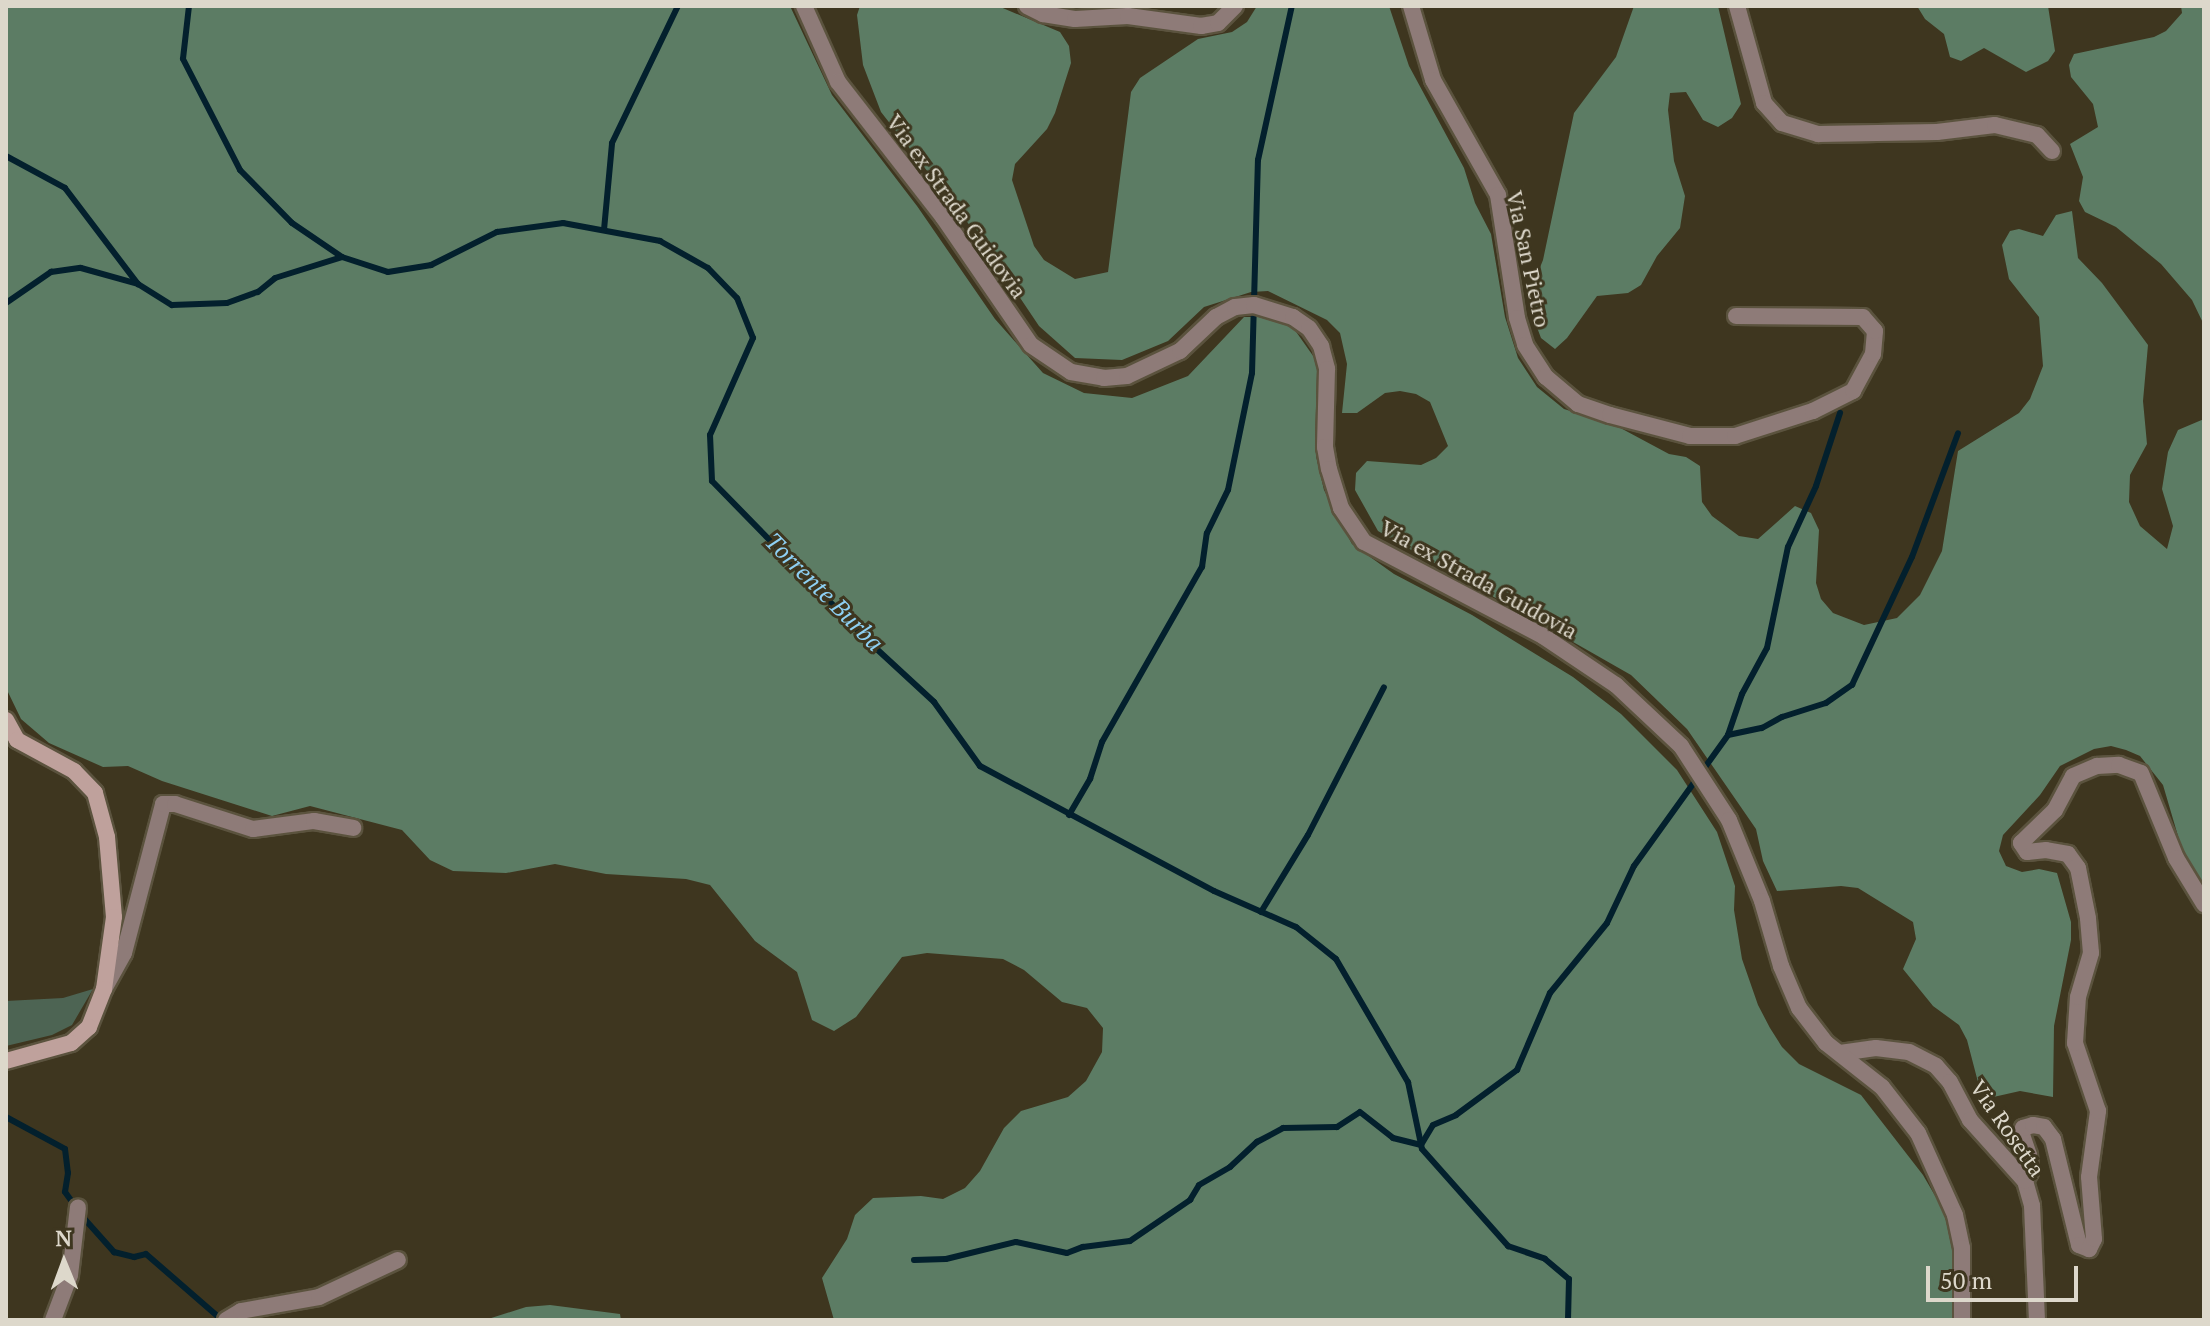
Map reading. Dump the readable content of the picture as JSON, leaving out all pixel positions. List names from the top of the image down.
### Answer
{
  "streets": {
    "street": ["Via ex Strada Guidovia", "Via San Pietro", "Via Rosetta"]
  },
  "crossings": [
    ["Via ex Strada Guidovia", "Via Rosetta"]
  ],
  "water": ["Torrente Burba"],
  "scale_bar": "50 m",
  "north": "top"
}
